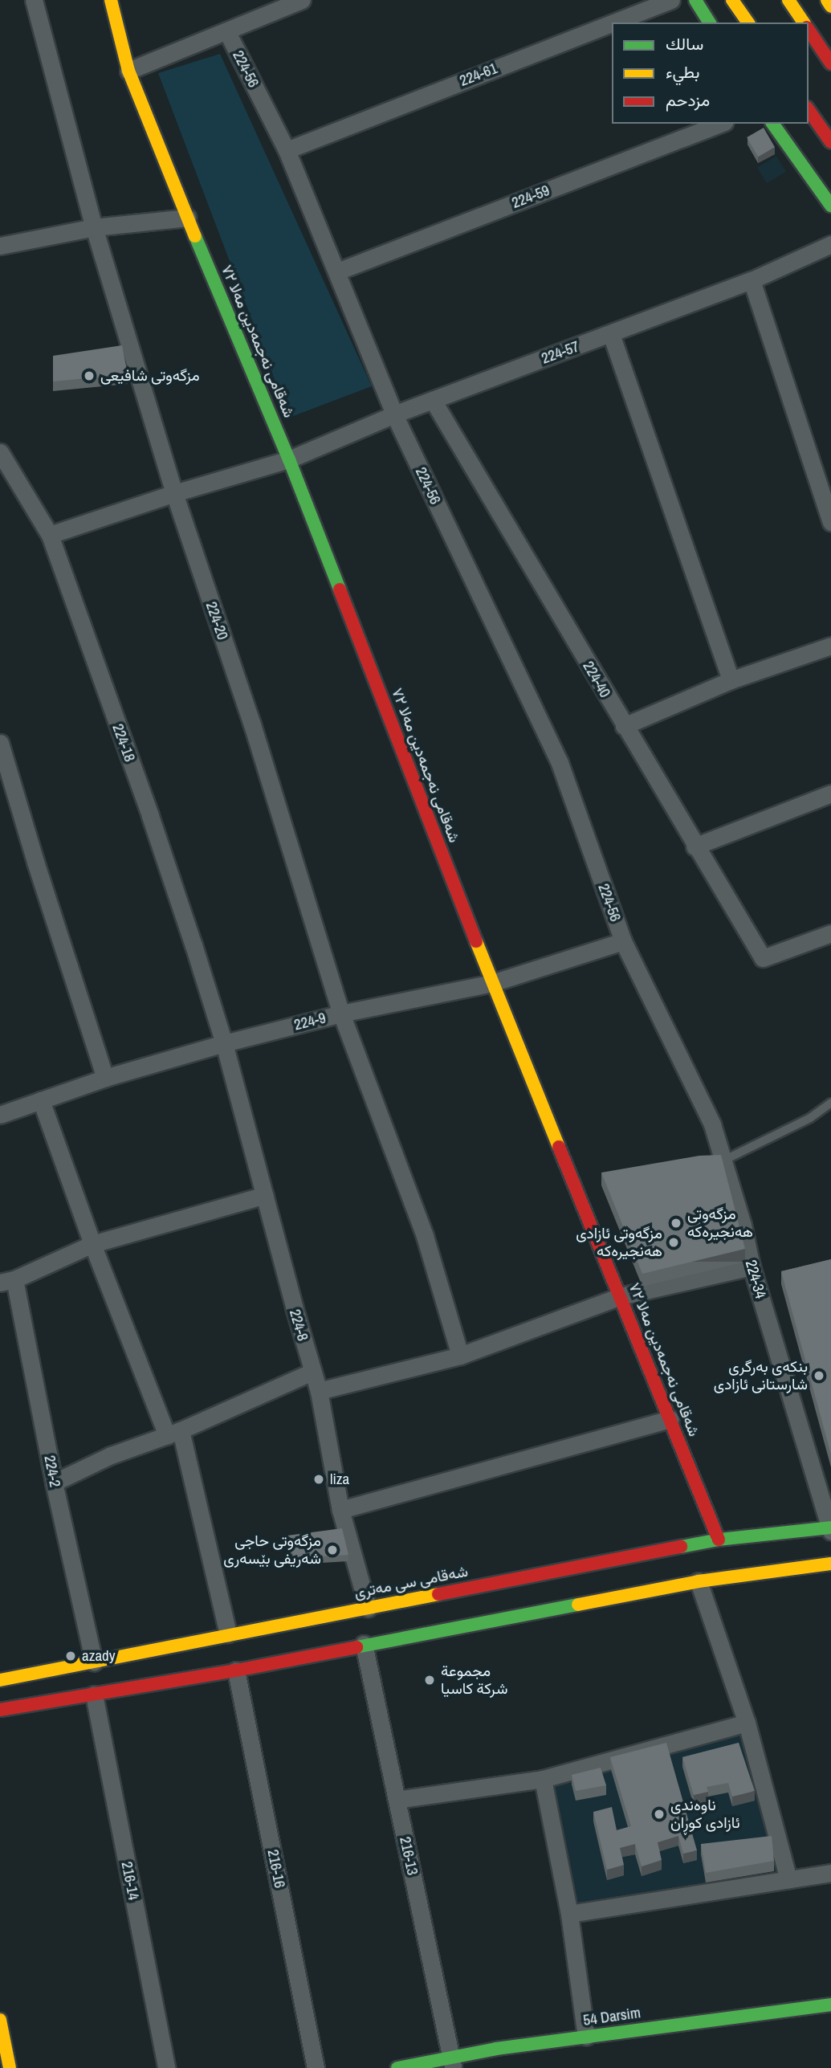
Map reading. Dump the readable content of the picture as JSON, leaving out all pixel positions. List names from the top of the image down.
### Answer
{
  "streets": {
    "main road": ["شەقامی نەجمەدین مەلا ٧٢", "شەقامی سی مەتری", "54 Darsim"],
    "street": [
      "224-56",
      "224-61",
      "224-59",
      "224-57",
      "224-20",
      "224-40",
      "224-18",
      "224-9",
      "224-34",
      "224-8",
      "224-2",
      "216-13",
      "216-16",
      "216-14"
    ]
  },
  "crossings": [
    ["224-56", "224-61"],
    ["224-56", "224-59"],
    ["224-56", "224-57"],
    ["224-56", "224-9"],
    ["224-56", "224-34"],
    ["شەقامی نەجمەدین مەلا ٧٢", "224-57"],
    ["شەقامی نەجمەدین مەلا ٧٢", "224-9"],
    ["شەقامی نەجمەدین مەلا ٧٢", "شەقامی سی مەتری"],
    ["224-57", "224-20"],
    ["224-57", "224-40"],
    ["224-57", "224-18"],
    ["224-20", "224-9"],
    ["224-18", "224-9"],
    ["224-18", "224-8"],
    ["224-9", "224-34"],
    ["224-9", "224-8"],
    ["224-34", "شەقامی سی مەتری"],
    ["224-8", "شەقامی سی مەتری"],
    ["224-2", "شەقامی سی مەتری"],
    ["216-13", "54 Darsim"]
  ],
  "places": [
    "مزگەوتی شافیعی",
    "مزگەوتی ھەنجیرەکە",
    "مزگه‌وتی ئازادی هه‌نجیره‌که",
    "بنکەی بەرگری شارستانی ئازادی",
    "liza",
    "مزگەوتی حاجی شەریفی بێسەری",
    "azady",
    "مجموعة شرکة کاسیا",
    "ناوەندی ئازادی کوڕان"
  ],
  "legend": ["سالك", "بطيء", "مزدحم"]
}
